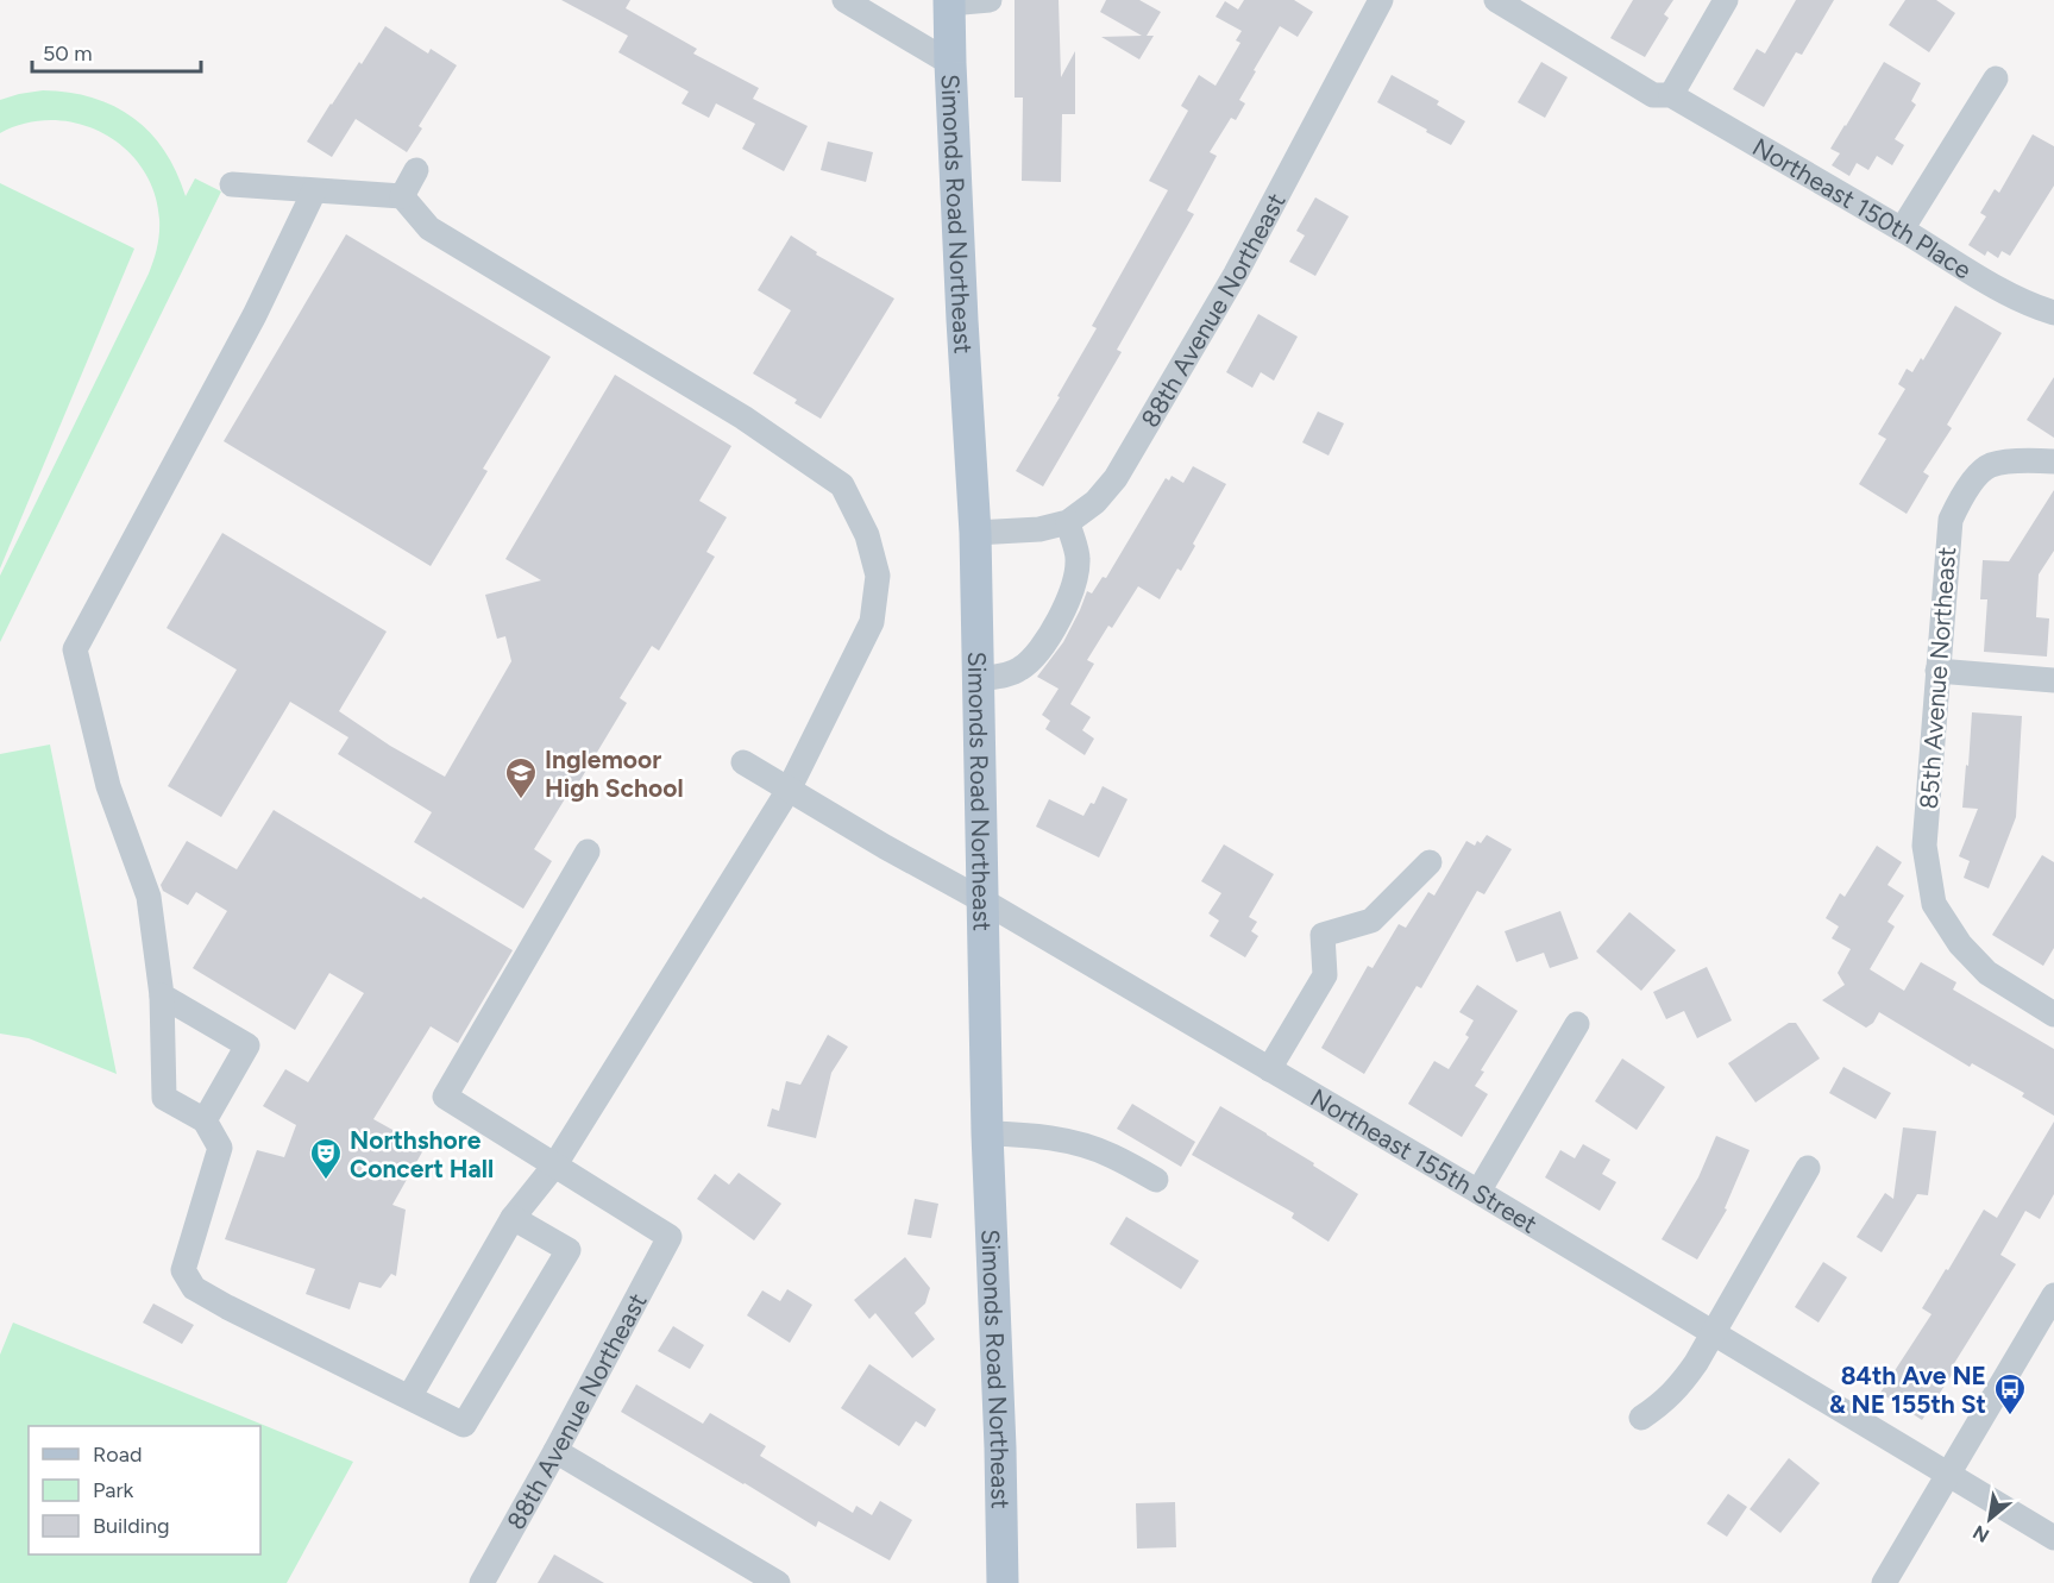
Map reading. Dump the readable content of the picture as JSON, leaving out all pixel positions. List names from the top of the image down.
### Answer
{
  "streets": {
    "main road": ["Simonds Road Northeast"],
    "street": [
      "Northeast 150th Place",
      "88th Avenue Northeast",
      "85th Avenue Northeast",
      "Northeast 155th Street"
    ]
  },
  "crossings": [
    ["Simonds Road Northeast", "88th Avenue Northeast"],
    ["Simonds Road Northeast", "Northeast 155th Street"]
  ],
  "places": {
    "school or university": ["Inglemoor High School"],
    "theatre": ["Northshore Concert Hall"],
    "bus stop": ["84th Ave NE & NE 155th St"]
  },
  "legend": ["Road", "Park", "Building"],
  "scale_bar": "50 m",
  "north": "bottom left"
}
